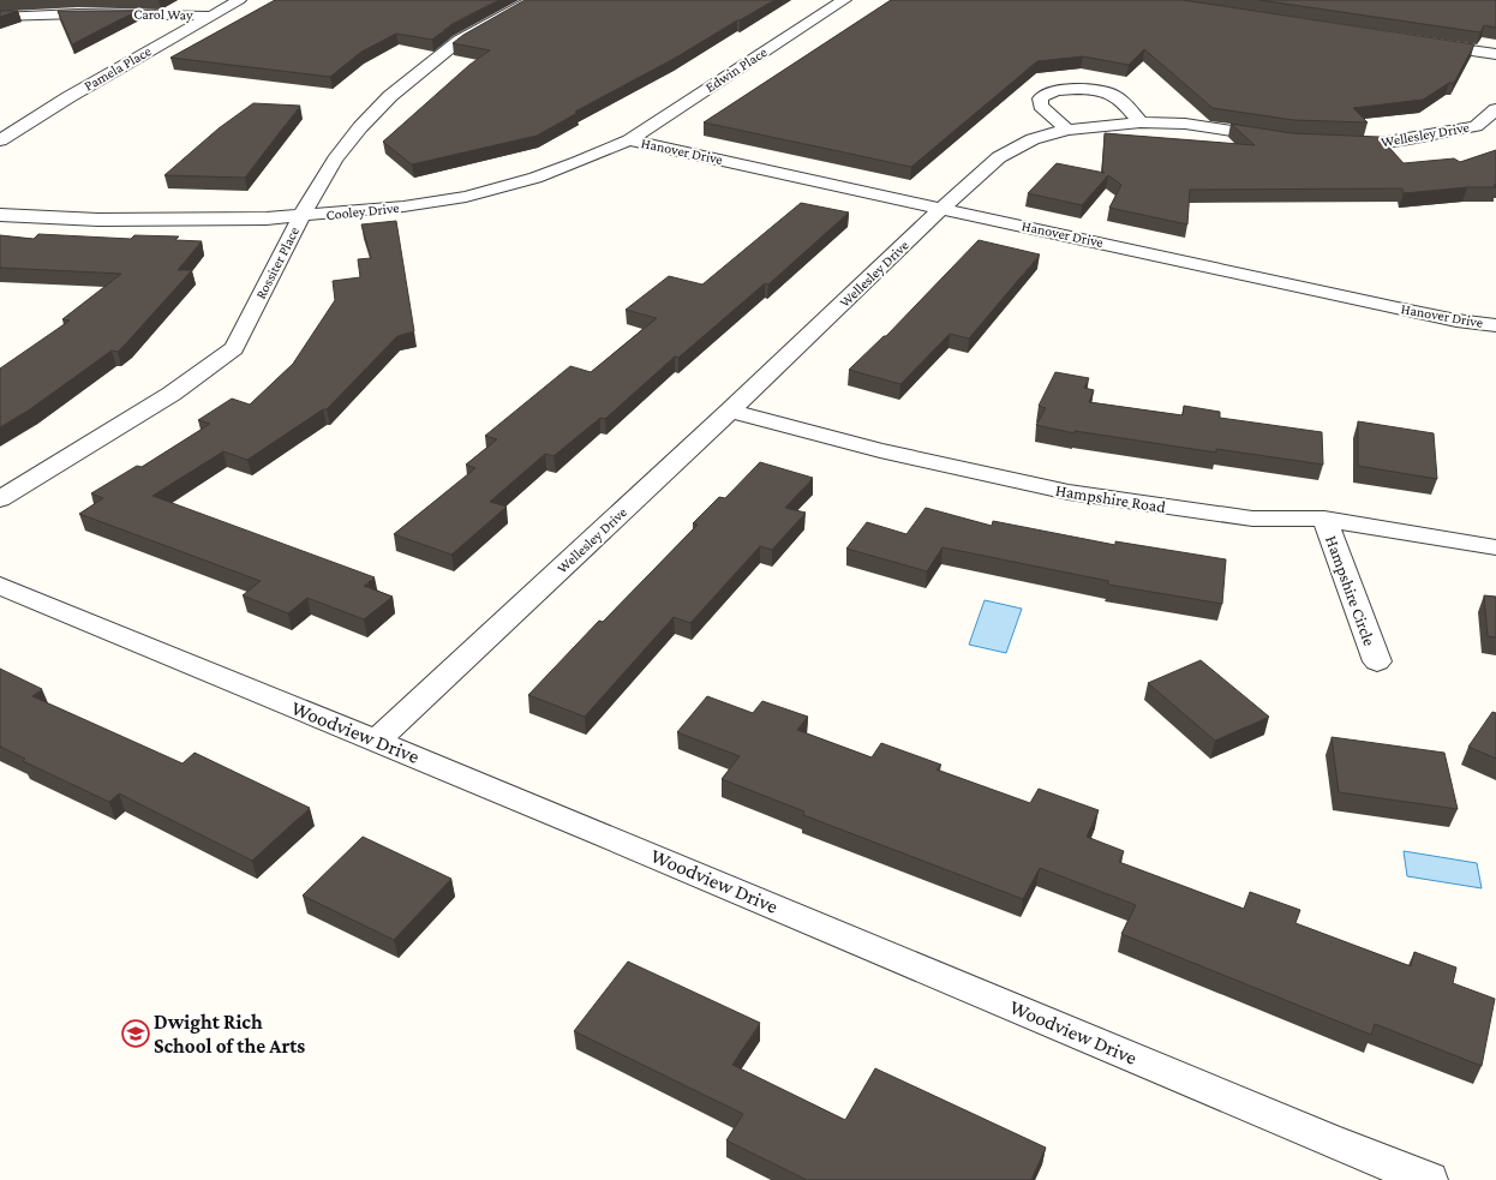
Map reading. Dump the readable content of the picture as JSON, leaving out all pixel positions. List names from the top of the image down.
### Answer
{
  "streets": {
    "street": [
      "Carol Way",
      "Pamela Place",
      "Edwin Place",
      "Wellesley Drive",
      "Hanover Drive",
      "Cooley Drive",
      "Rossiter Place",
      "Hampshire Road",
      "Hampshire Circle",
      "Woodview Drive"
    ]
  },
  "crossings": [
    ["Carol Way", "Pamela Place"],
    ["Edwin Place", "Hanover Drive"],
    ["Edwin Place", "Cooley Drive"],
    ["Wellesley Drive", "Hanover Drive"],
    ["Wellesley Drive", "Hampshire Road"],
    ["Wellesley Drive", "Woodview Drive"],
    ["Hanover Drive", "Cooley Drive"],
    ["Cooley Drive", "Rossiter Place"],
    ["Hampshire Road", "Hampshire Circle"]
  ],
  "places": {
    "school or university": ["Dwight Rich School of the Arts"]
  }
}
